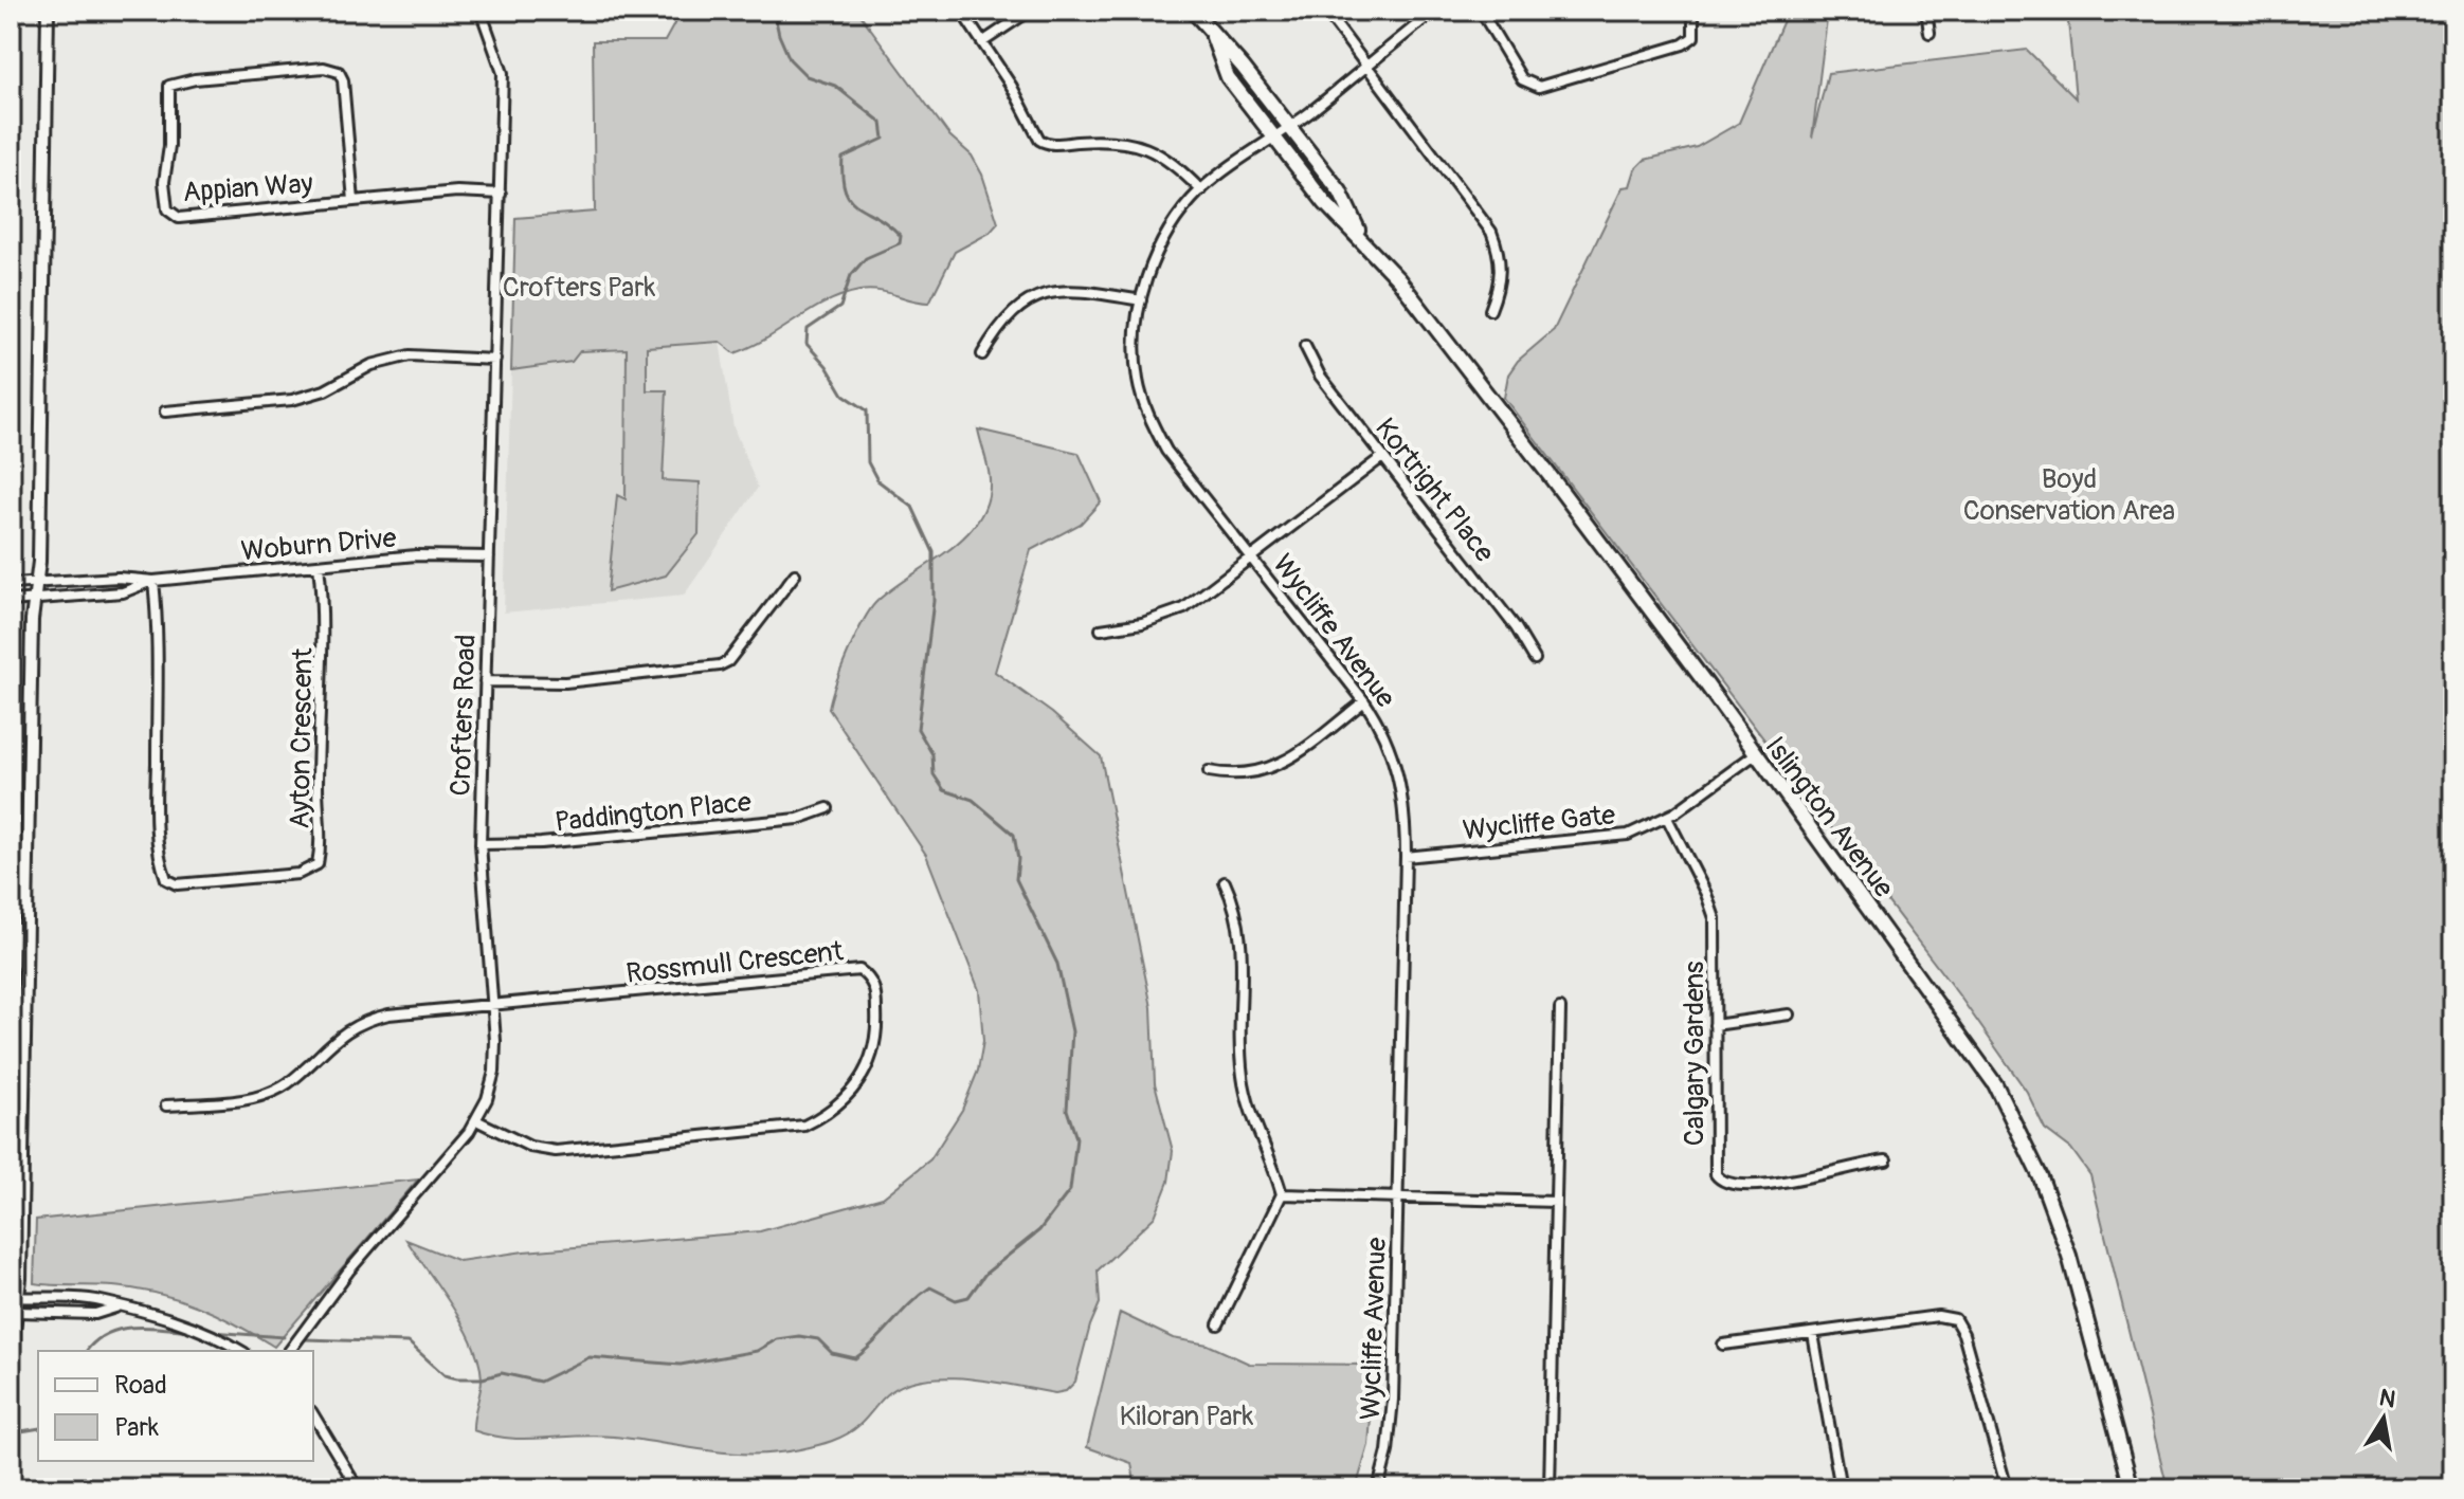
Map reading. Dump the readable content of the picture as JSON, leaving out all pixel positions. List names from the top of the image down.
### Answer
{
  "streets": {
    "main road": ["Islington Avenue"],
    "street": [
      "Appian Way",
      "Kortright Place",
      "Woburn Drive",
      "Wycliffe Avenue",
      "Crofters Road",
      "Ayton Crescent",
      "Paddington Place",
      "Wycliffe Gate",
      "Rossmull Crescent",
      "Calgary Gardens"
    ]
  },
  "crossings": [
    ["Appian Way", "Crofters Road"],
    ["Woburn Drive", "Crofters Road"],
    ["Woburn Drive", "Ayton Crescent"],
    ["Wycliffe Avenue", "Islington Avenue"],
    ["Wycliffe Avenue", "Wycliffe Gate"],
    ["Crofters Road", "Paddington Place"],
    ["Crofters Road", "Rossmull Crescent"],
    ["Islington Avenue", "Wycliffe Gate"],
    ["Wycliffe Gate", "Calgary Gardens"]
  ],
  "parks": ["Crofters Park", "Boyd Conservation Area", "Kiloran Park"],
  "legend": ["Road", "Park"],
  "north": "top"
}
